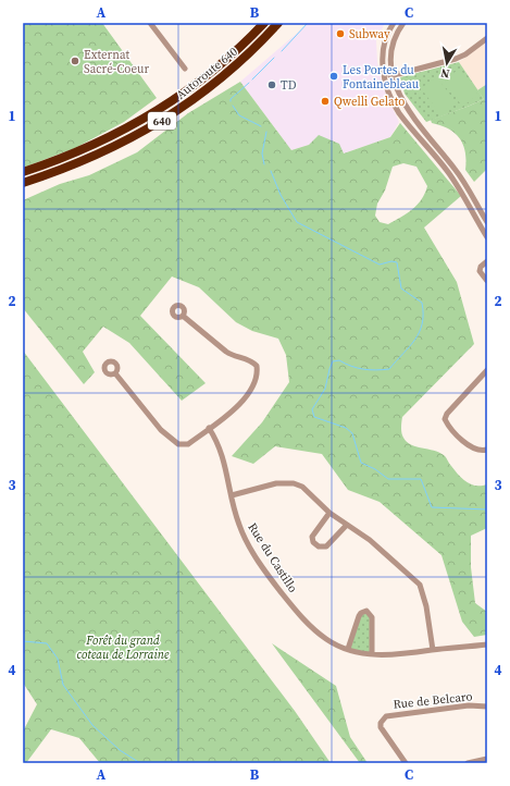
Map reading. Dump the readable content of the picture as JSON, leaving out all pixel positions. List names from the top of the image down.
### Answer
{
  "streets": {
    "highway": ["Autoroute 640", "640"],
    "street": ["Rue du Castillo", "Rue de Belcaro"]
  },
  "parks": ["Forêt du grand coteau de Lorraine"],
  "places": [
    "Subway",
    "Externat Sacré-Coeur",
    "Les Portes du Fontainebleau",
    "TD",
    "Qwelli Gelato"
  ],
  "north": "bottom",
  "grid": {
    "columns": ["A", "B", "C"],
    "rows": [
      "1",
      "2",
      "3",
      "4"
    ]
  }
}
